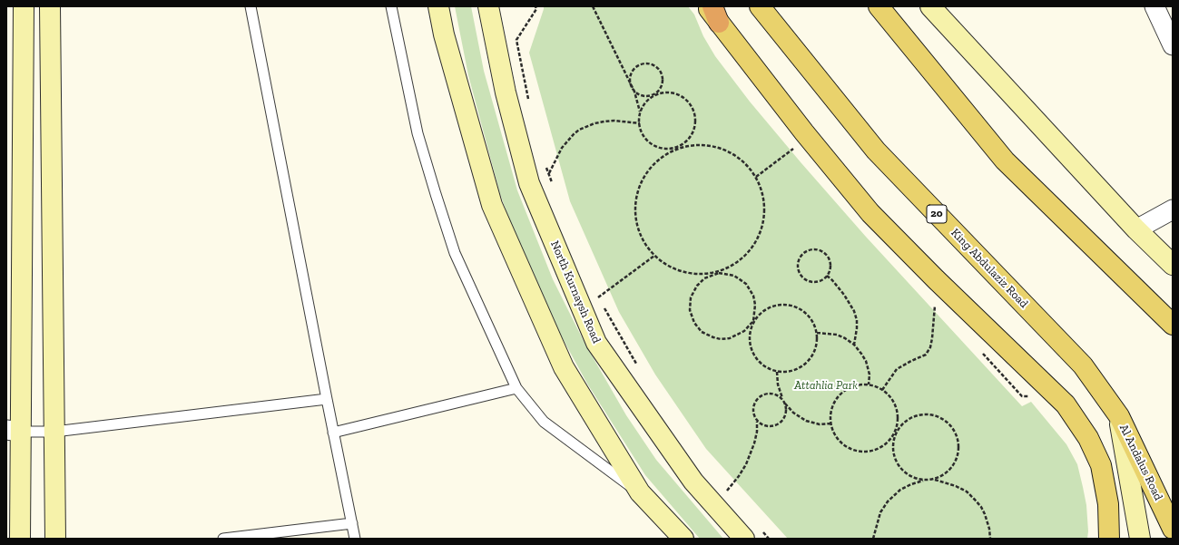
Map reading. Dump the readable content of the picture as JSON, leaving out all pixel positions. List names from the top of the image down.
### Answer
{
  "streets": {
    "main road": [
      "20",
      "King Abdulaziz Road",
      "North Kurnaysh Road",
      "Al Andalus Road"
    ]
  },
  "crossings": [
    ["King Abdulaziz Road", "Al Andalus Road"]
  ],
  "parks": ["Attahlia Park"]
}
